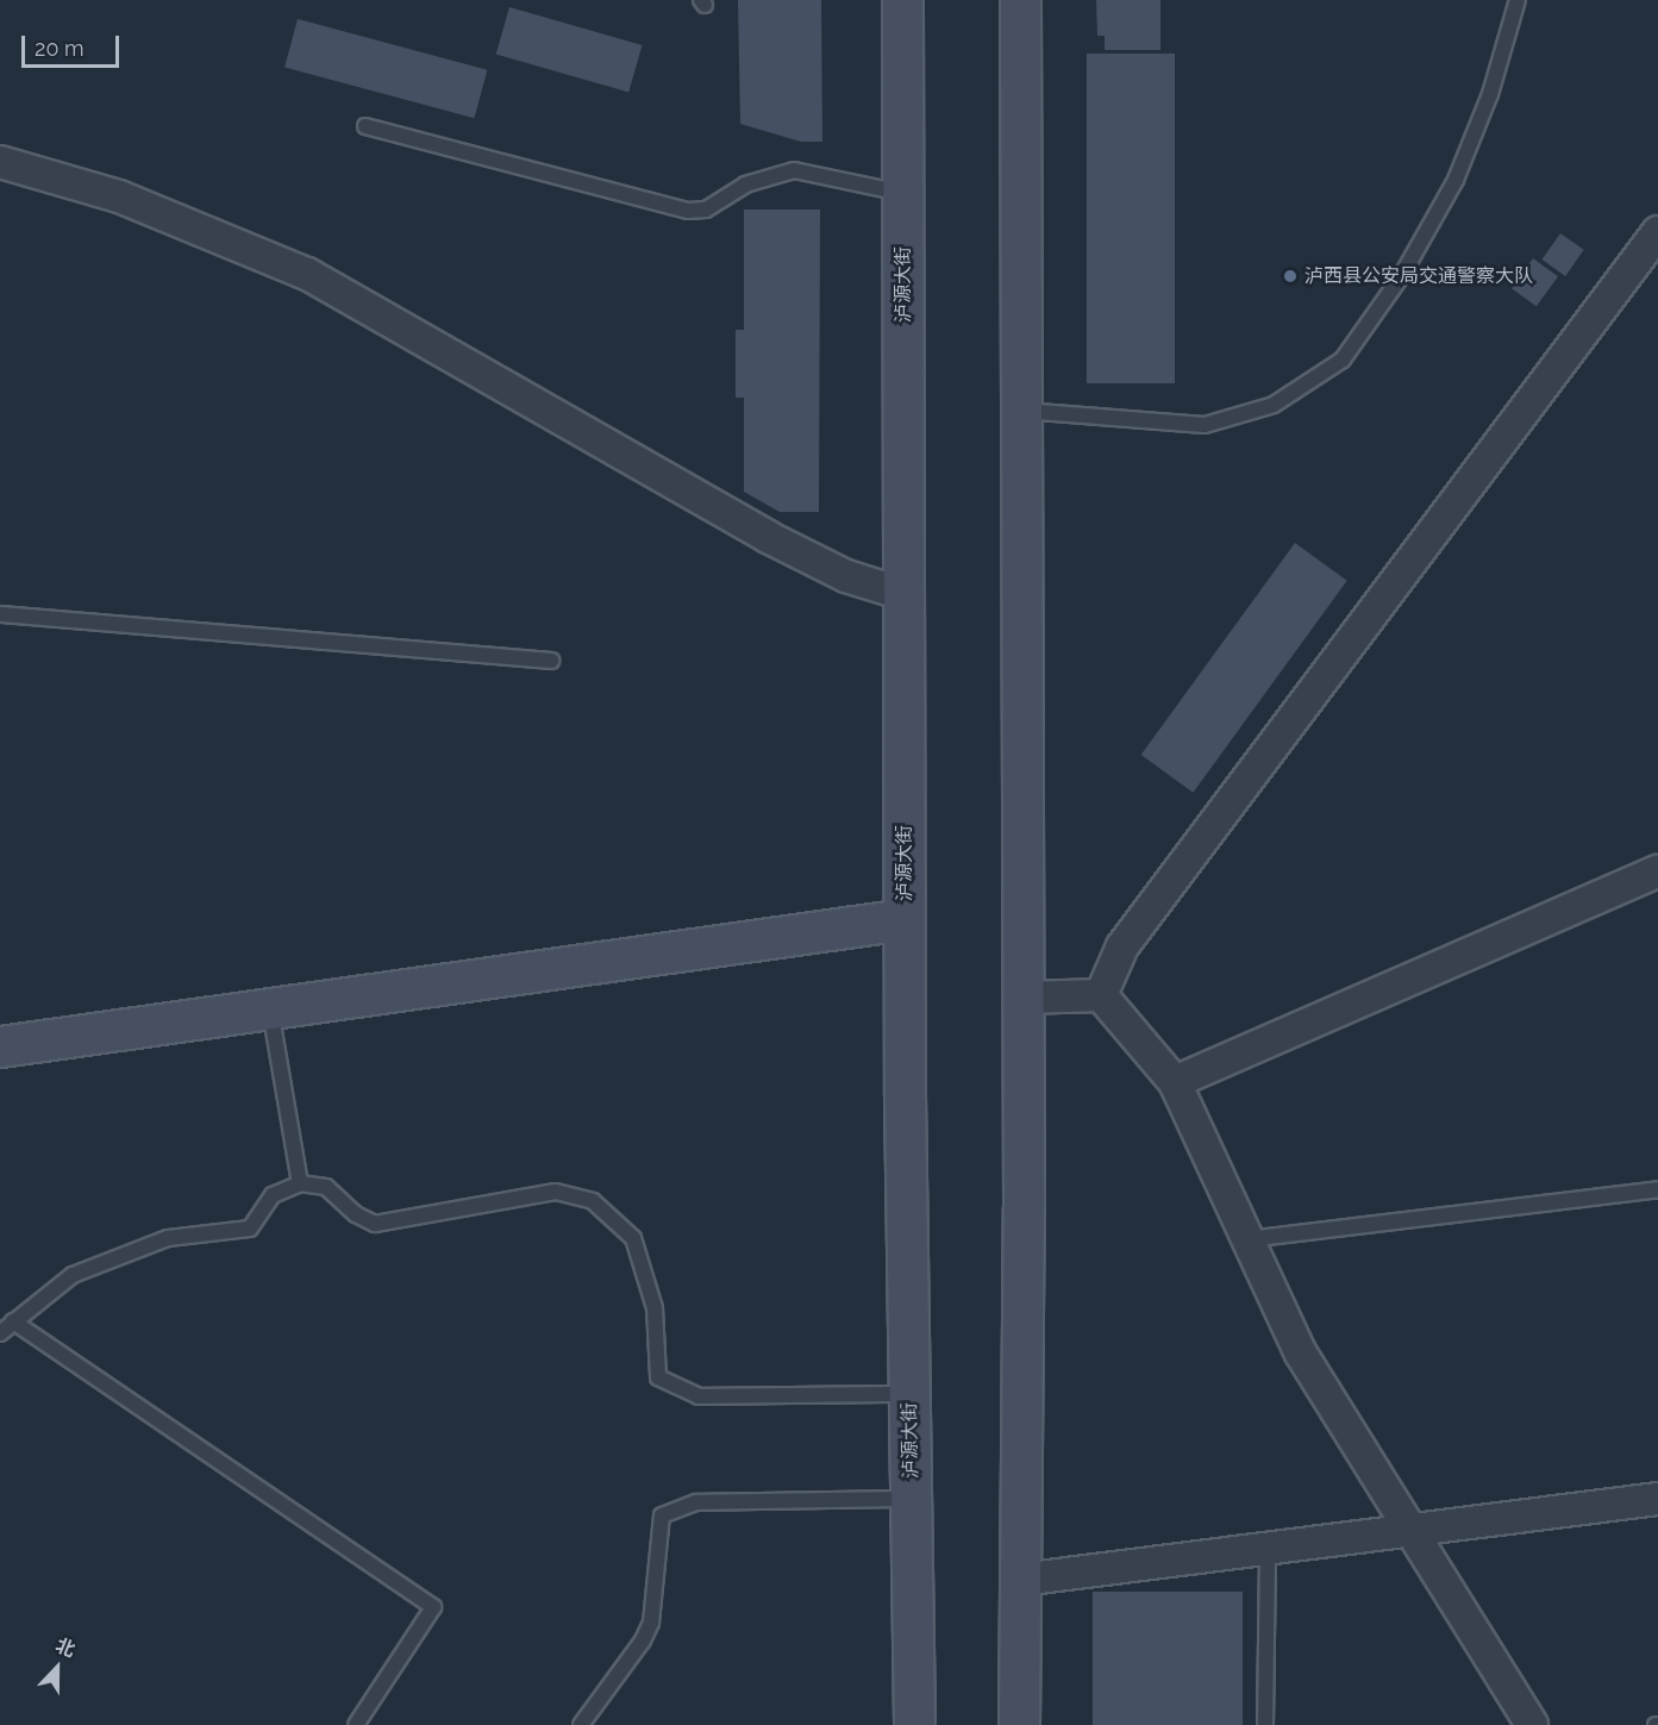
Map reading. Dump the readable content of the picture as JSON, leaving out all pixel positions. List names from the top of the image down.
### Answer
{
  "streets": {
    "main road": ["泸源大街"]
  },
  "places": ["泸西县公安局交通警察大队"],
  "scale_bar": "20 m",
  "north": "top"
}
